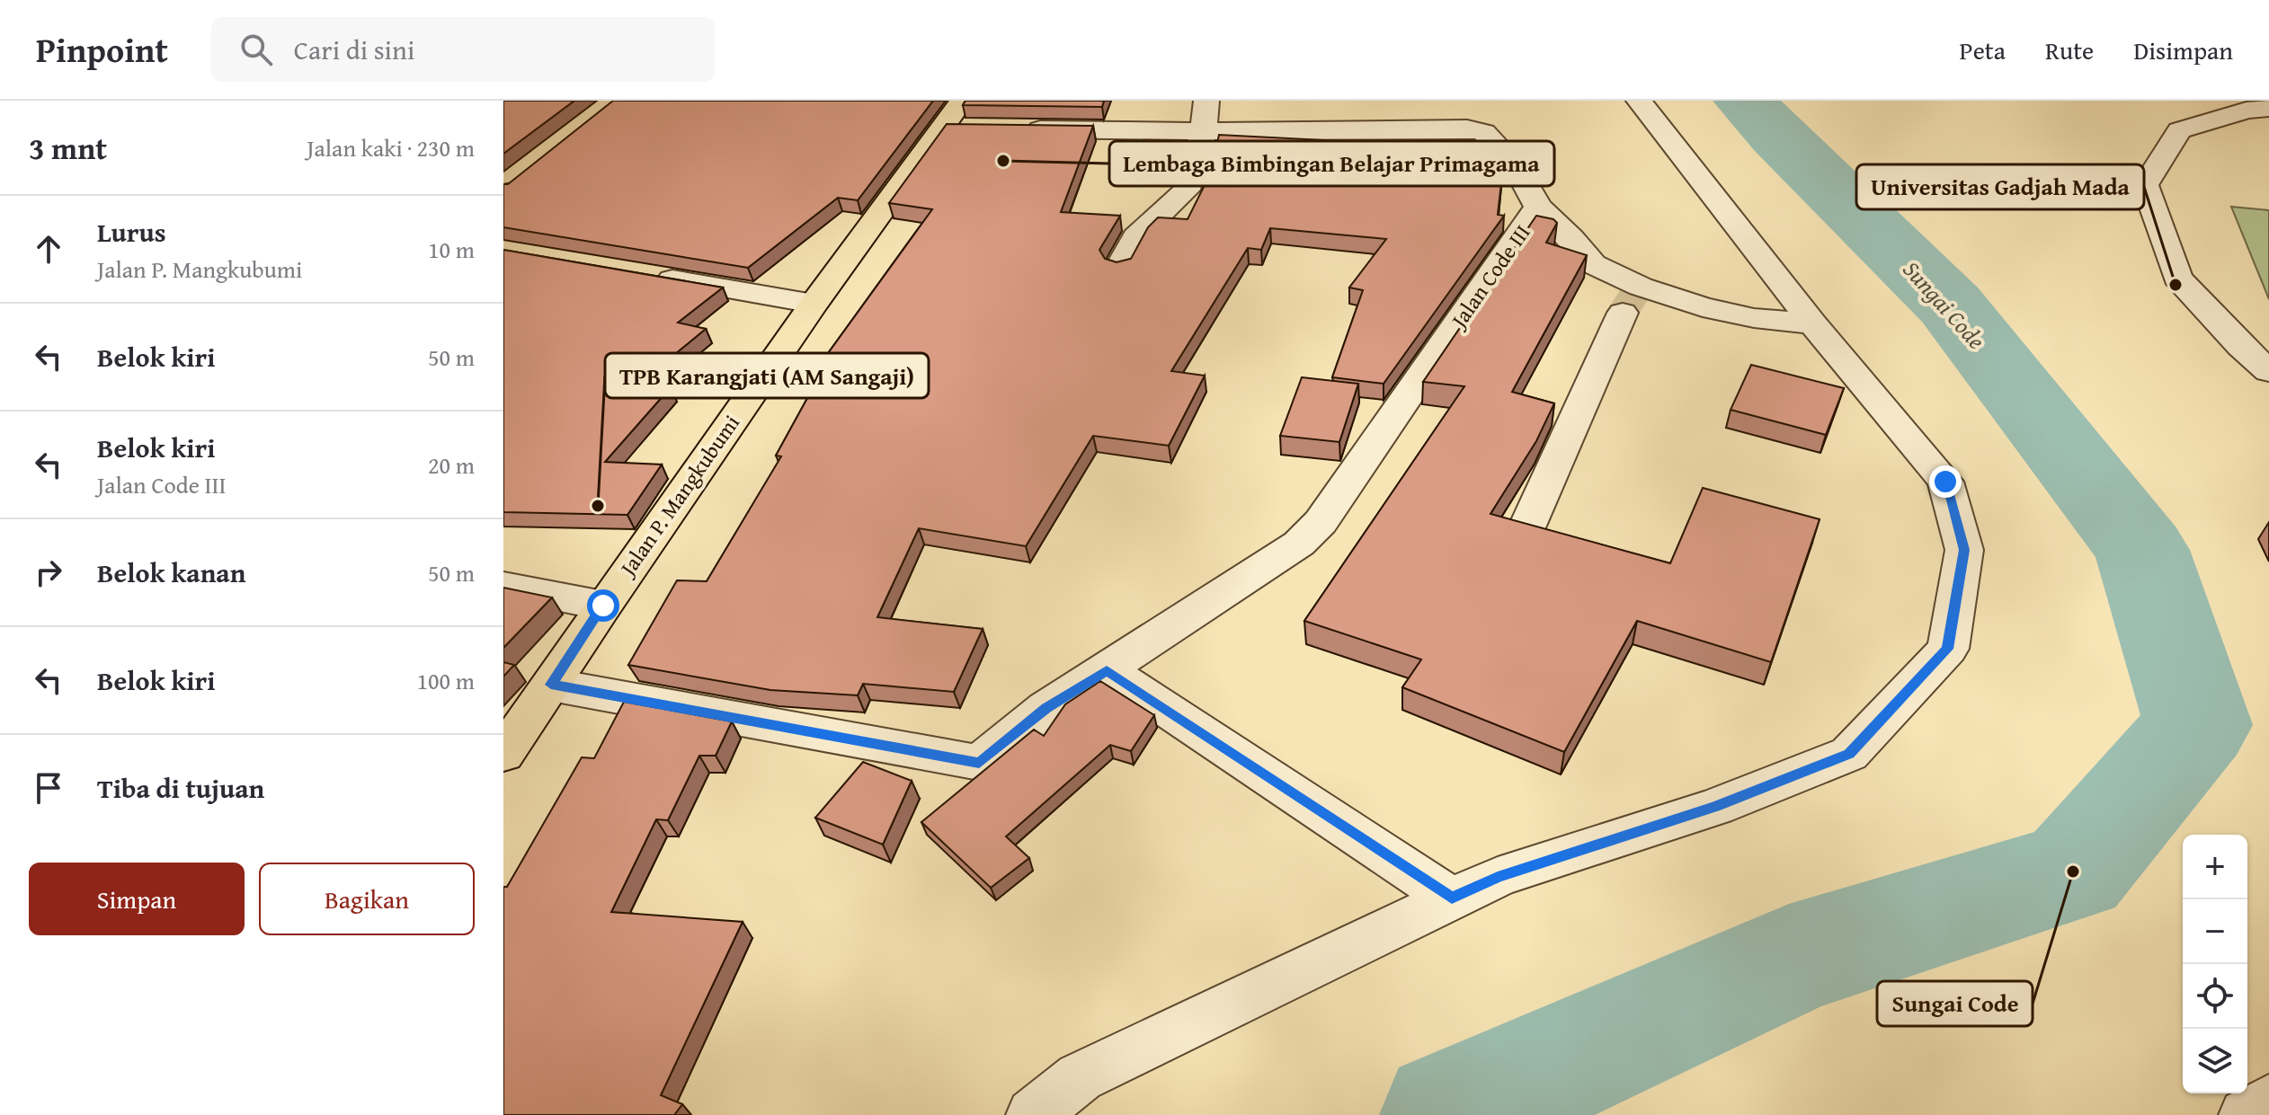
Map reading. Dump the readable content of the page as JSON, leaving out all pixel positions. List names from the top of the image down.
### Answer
{
  "streets": {
    "main road": ["Jalan P. Mangkubumi"],
    "street": ["Jalan Code III"]
  },
  "crossings": [
    ["Jalan Code III", "Jalan P. Mangkubumi"]
  ],
  "water": ["Sungai Code"],
  "places": [
    "Lembaga Bimbingan Belajar Primagama",
    "Universitas Gadjah Mada",
    "TPB Karangjati (AM Sangaji)",
    "Sungai Code"
  ],
  "page": {
    "header": "Pinpoint",
    "search": "Cari di sini",
    "nav": ["Peta", "Rute", "Disimpan"],
    "heading": ["3 mnt", "Jalan kaki · 230 m"],
    "list": [
      ["Lurus", "Jalan P. Mangkubumi", "10 m"],
      ["Belok kiri", "50 m"],
      ["Belok kiri", "Jalan Code III", "20 m"],
      ["Belok kanan", "50 m"],
      ["Belok kiri", "100 m"],
      "Tiba di tujuan"
    ],
    "map_buttons": ["+", "−"],
    "buttons": ["Simpan", "Bagikan"]
  }
}
